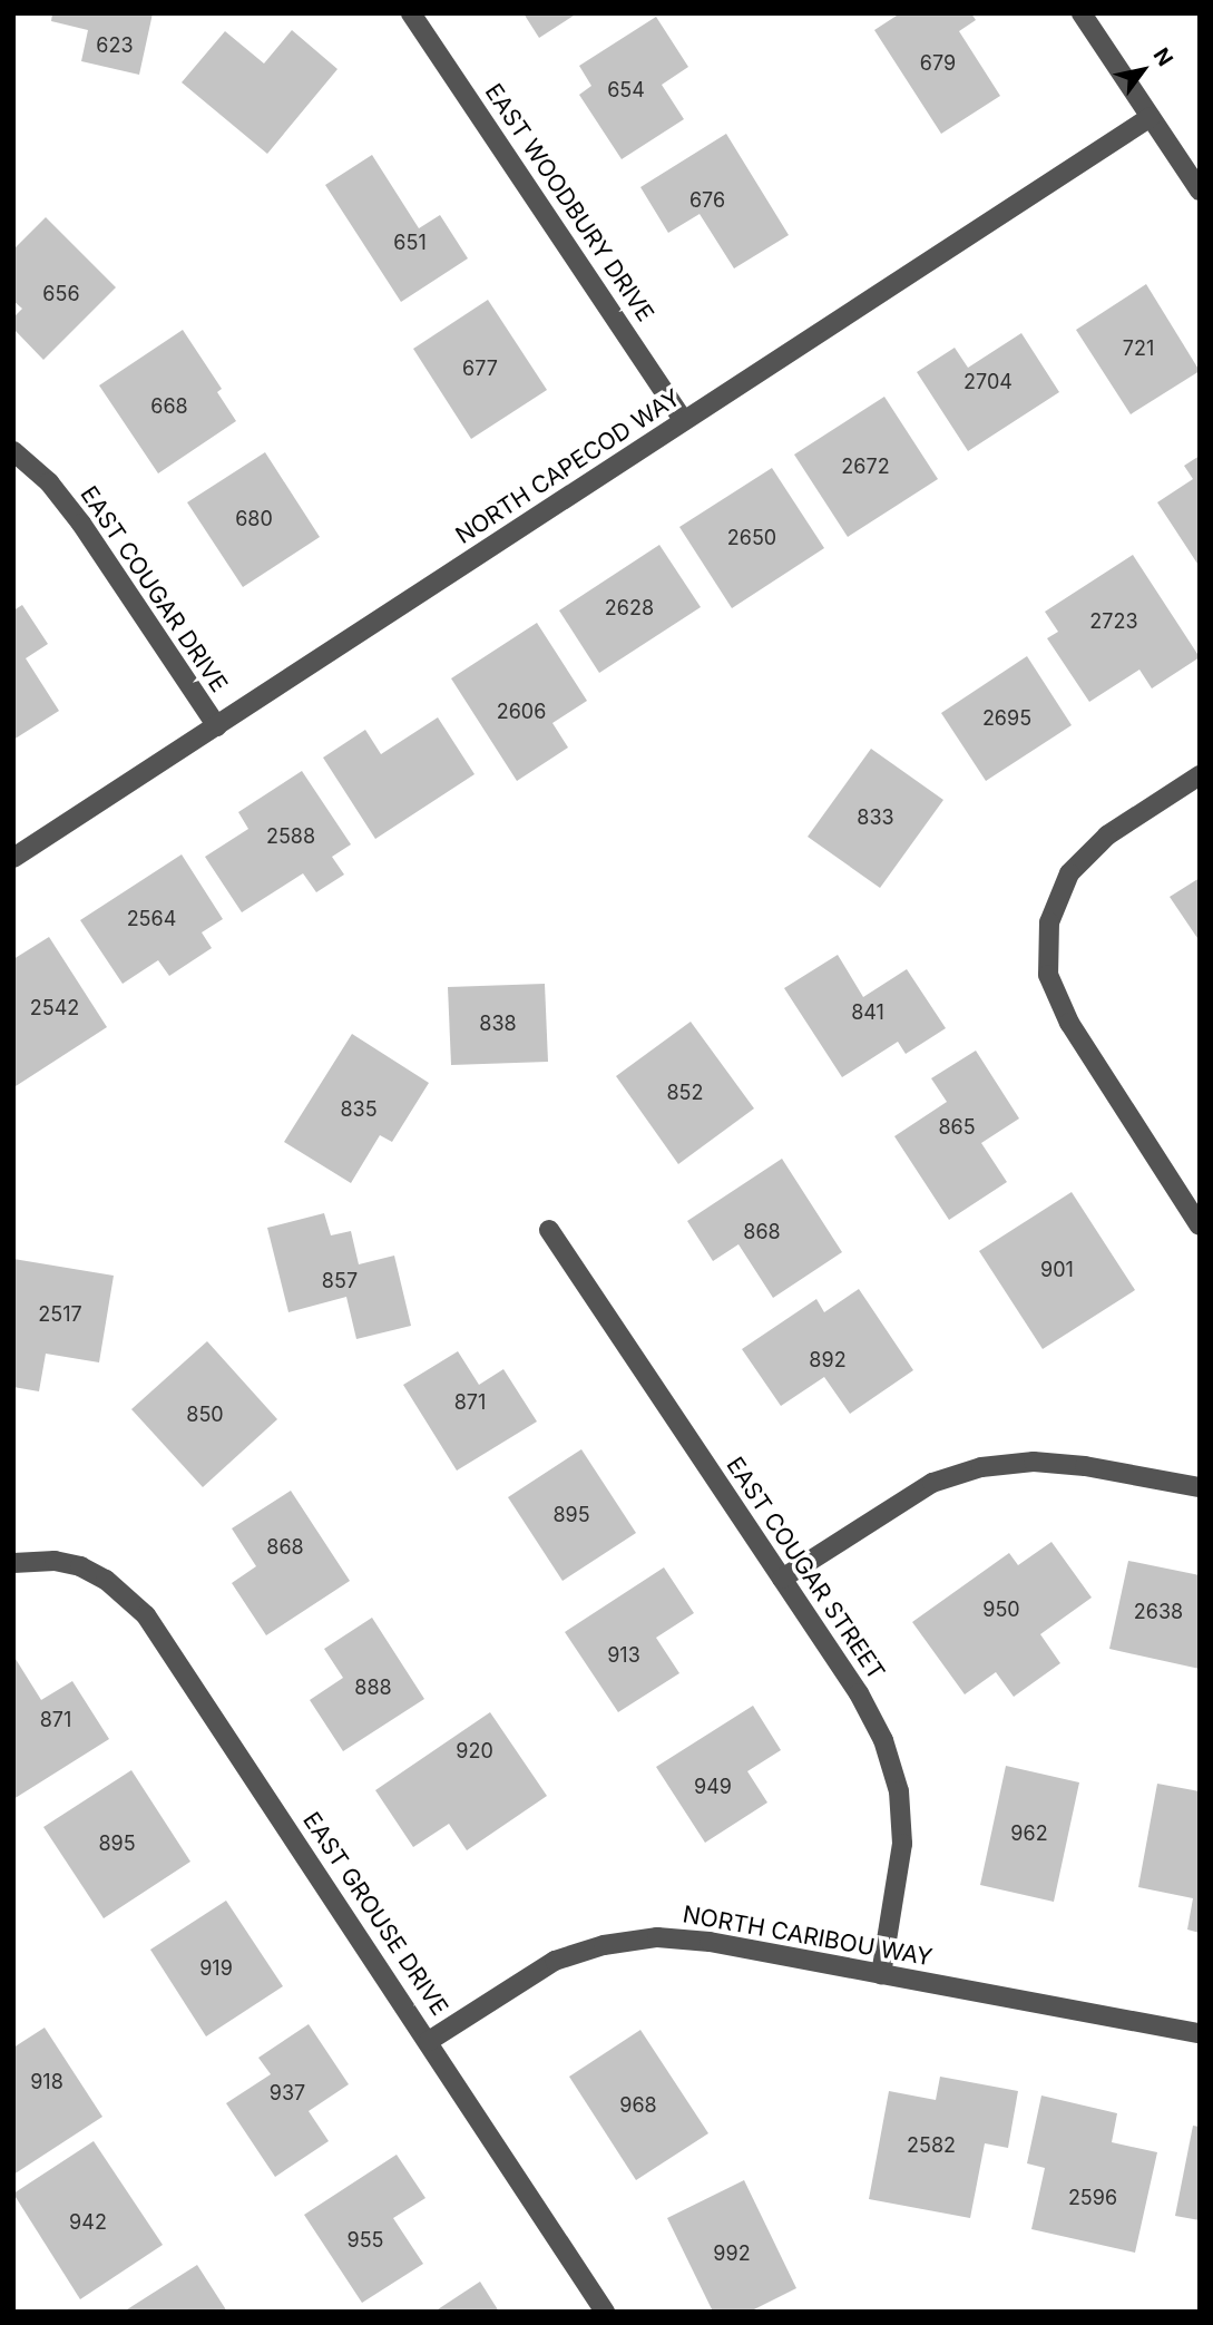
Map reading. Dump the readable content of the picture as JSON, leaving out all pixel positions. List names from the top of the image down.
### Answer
{
  "streets": {
    "street": [
      "EAST WOODBURY DRIVE",
      "NORTH CAPECOD WAY",
      "EAST COUGAR DRIVE",
      "EAST COUGAR STREET",
      "EAST GROUSE DRIVE",
      "NORTH CARIBOU WAY"
    ]
  },
  "crossings": [
    ["EAST WOODBURY DRIVE", "NORTH CAPECOD WAY"],
    ["NORTH CAPECOD WAY", "EAST COUGAR DRIVE"],
    ["EAST COUGAR STREET", "NORTH CARIBOU WAY"],
    ["EAST GROUSE DRIVE", "NORTH CARIBOU WAY"]
  ],
  "house_numbers": [
    "623",
    "679",
    "654",
    "676",
    "651",
    "656",
    "721",
    "677",
    "2704",
    "668",
    "2672",
    "680",
    "2650",
    "2628",
    "2723",
    "2606",
    "2695",
    "833",
    "2588",
    "2564",
    "2542",
    "841",
    "838",
    "852",
    "835",
    "865",
    "868",
    "901",
    "857",
    "2517",
    "892",
    "871",
    "850",
    "895",
    "868",
    "950",
    "2638",
    "913",
    "888",
    "871",
    "920",
    "949",
    "962",
    "895",
    "919",
    "918",
    "937",
    "968",
    "2582",
    "2596",
    "942",
    "955",
    "992"
  ],
  "north": "top right"
}
